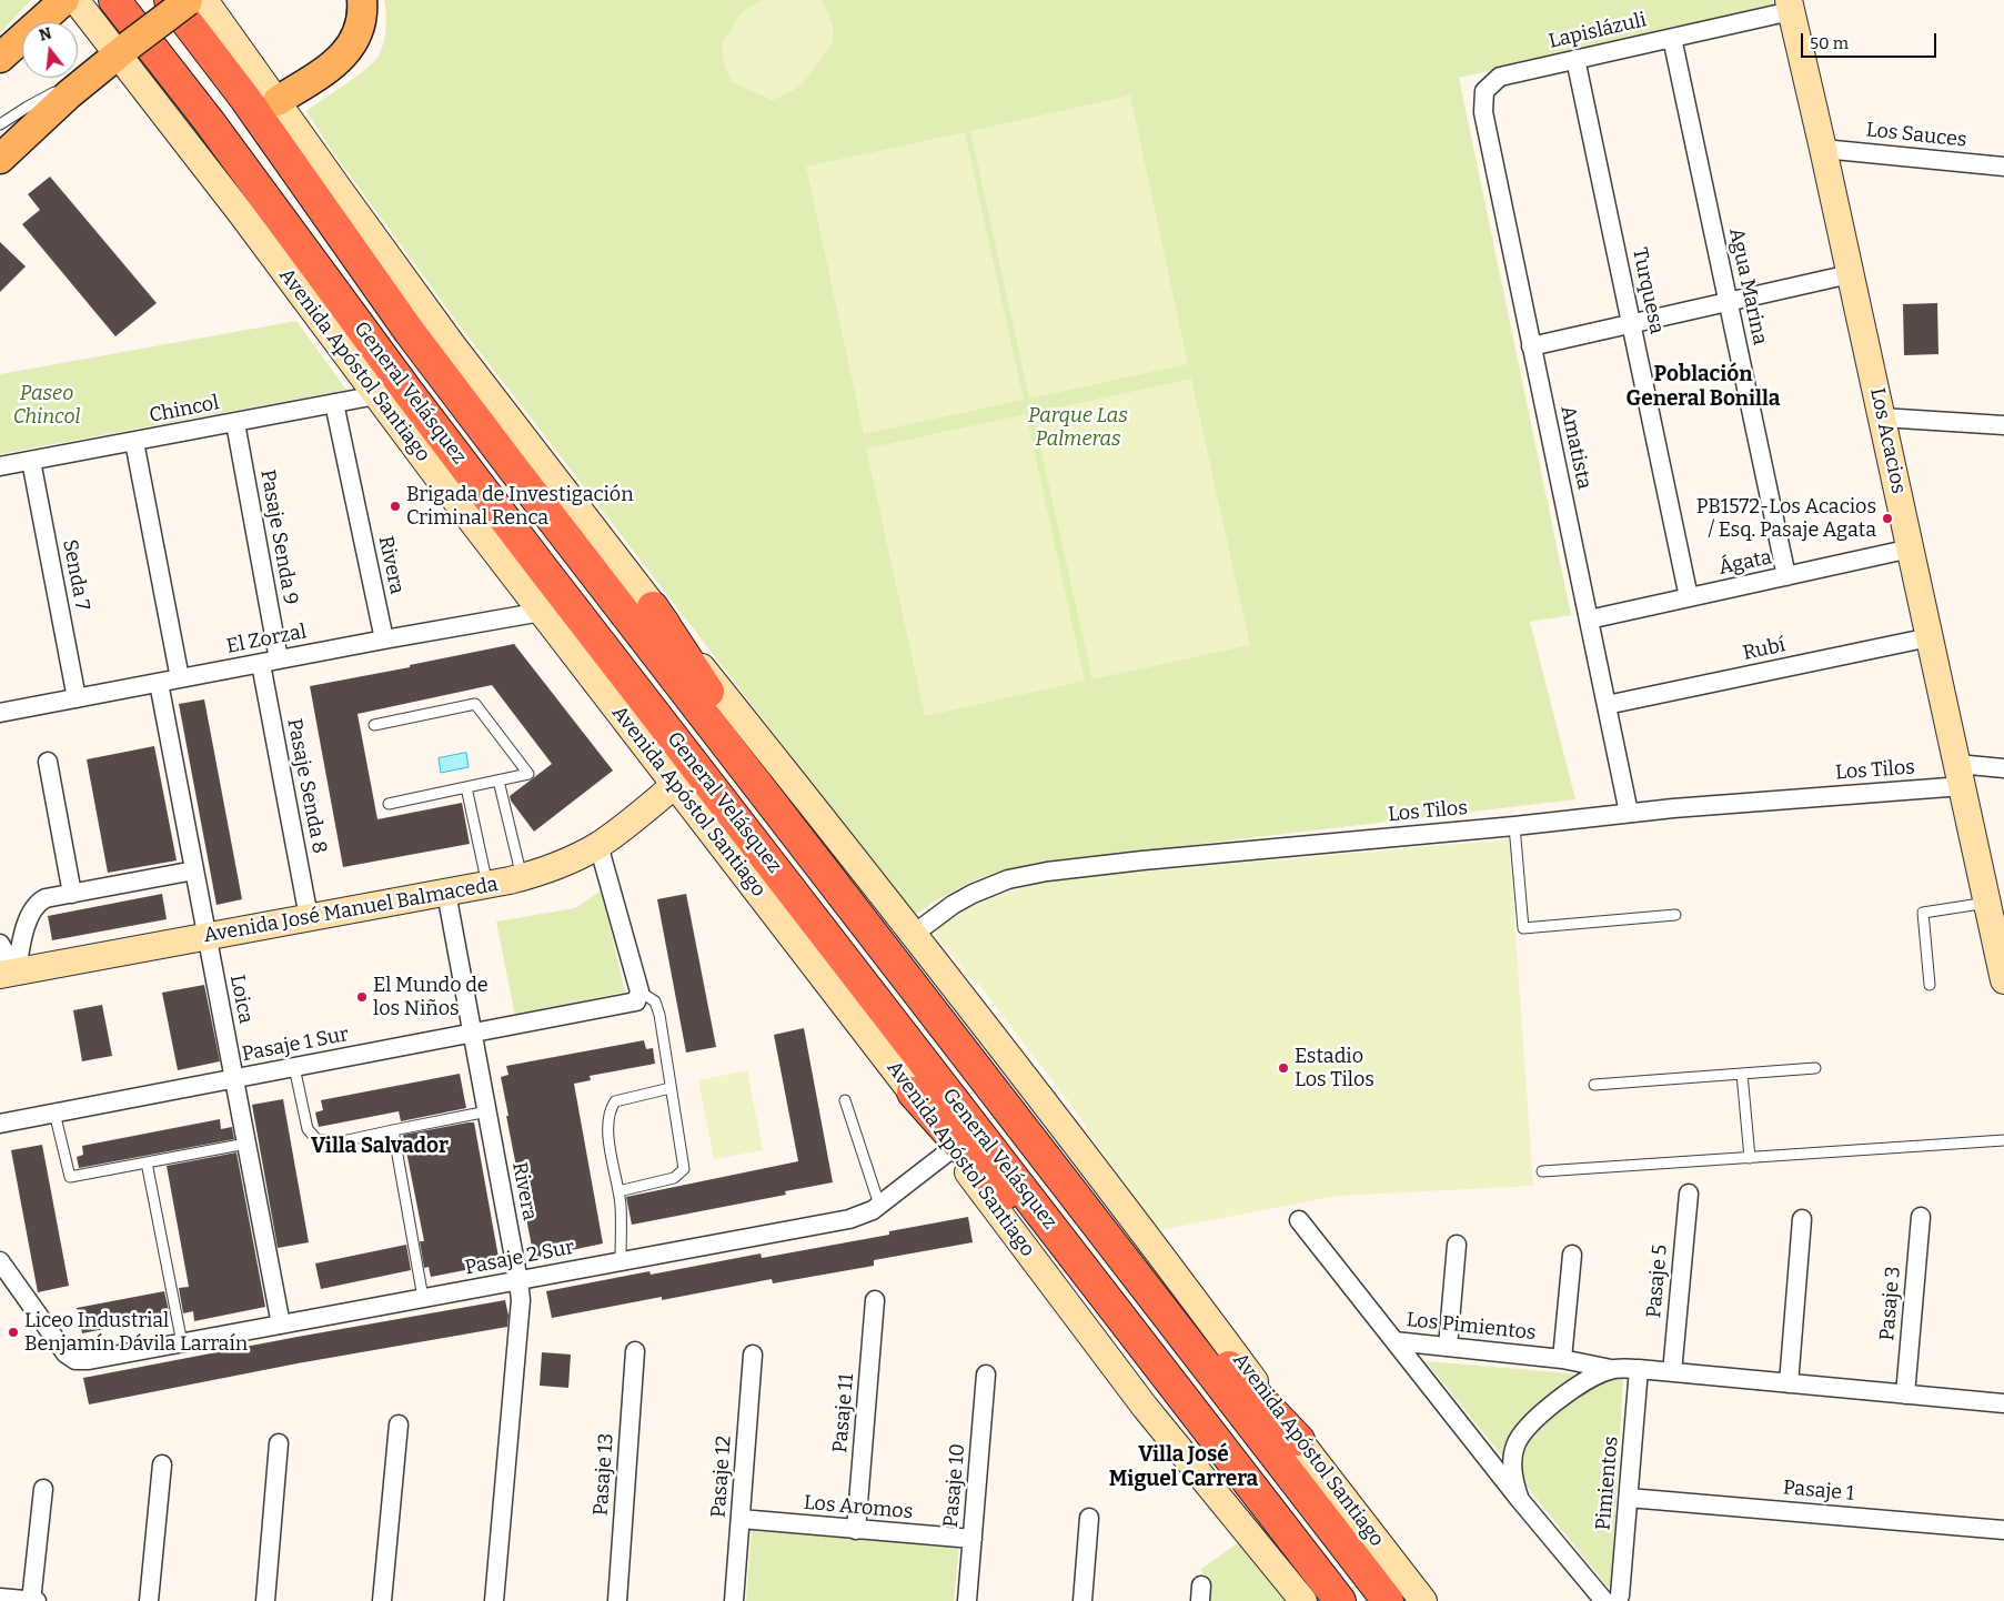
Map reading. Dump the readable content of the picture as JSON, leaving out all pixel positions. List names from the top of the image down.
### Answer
{
  "streets": {
    "highway": ["General Velásquez"],
    "main road": ["Avenida Apóstol Santiago", "Los Acacios", "Avenida José Manuel Balmaceda"],
    "street": [
      "Lapislázuli",
      "Los Sauces",
      "Agua Marina",
      "Turquesa",
      "Chincol",
      "Amatista",
      "Pasaje Senda 9",
      "Ágata",
      "Rivera",
      "Senda 7",
      "El Zorzal",
      "Rubí",
      "Los Tilos",
      "Pasaje Senda 8",
      "Loica",
      "Pasaje 1 Sur",
      "Pasaje 2 Sur",
      "Pasaje 5",
      "Pasaje 3",
      "Los Pimientos",
      "Pasaje 11",
      "Pasaje 13",
      "Pasaje 12",
      "Pimientos",
      "Pasaje 10",
      "Pasaje 1",
      "Los Aromos"
    ]
  },
  "crossings": [
    ["Lapislázuli", "Agua Marina"],
    ["Lapislázuli", "Turquesa"],
    ["Lapislázuli", "Los Acacios"],
    ["Lapislázuli", "Amatista"],
    ["Los Sauces", "Los Acacios"],
    ["Agua Marina", "Ágata"],
    ["Turquesa", "Ágata"],
    ["Avenida Apóstol Santiago", "General Velásquez"],
    ["Avenida Apóstol Santiago", "Chincol"],
    ["Avenida Apóstol Santiago", "El Zorzal"],
    ["Avenida Apóstol Santiago", "Los Tilos"],
    ["Avenida Apóstol Santiago", "Avenida José Manuel Balmaceda"],
    ["Avenida Apóstol Santiago", "Pasaje 2 Sur"],
    ["Chincol", "Pasaje Senda 9"],
    ["Chincol", "Rivera"],
    ["Chincol", "Senda 7"],
    ["Los Acacios", "Ágata"],
    ["Los Acacios", "Rubí"],
    ["Los Acacios", "Los Tilos"],
    ["Amatista", "Ágata"],
    ["Amatista", "Rubí"],
    ["Amatista", "Los Tilos"],
    ["Pasaje Senda 9", "El Zorzal"],
    ["Pasaje Senda 9", "Pasaje Senda 8"],
    ["Rivera", "El Zorzal"],
    ["Rivera", "Avenida José Manuel Balmaceda"],
    ["Rivera", "Pasaje 1 Sur"],
    ["Rivera", "Pasaje 2 Sur"],
    ["Senda 7", "El Zorzal"],
    ["El Zorzal", "Pasaje Senda 8"],
    ["El Zorzal", "Loica"],
    ["Pasaje Senda 8", "Avenida José Manuel Balmaceda"],
    ["Avenida José Manuel Balmaceda", "Loica"],
    ["Loica", "Pasaje 1 Sur"],
    ["Loica", "Pasaje 2 Sur"],
    ["Pasaje 5", "Los Pimientos"],
    ["Pasaje 3", "Los Pimientos"],
    ["Los Pimientos", "Pimientos"],
    ["Pasaje 11", "Los Aromos"],
    ["Pasaje 12", "Los Aromos"],
    ["Pimientos", "Pasaje 1"],
    ["Pasaje 10", "Los Aromos"]
  ],
  "districts": ["Población General Bonilla", "Villa Salvador", "Villa José Miguel Carrera"],
  "parks": ["Paseo Chincol", "Parque Las Palmeras"],
  "places": [
    "Brigada de Investigación Criminal Renca",
    "PB1572-Los Acacios / Esq. Pasaje Agata",
    "El Mundo de los Niños",
    "Estadio Los Tilos",
    "Liceo Industrial Benjamín Dávila Larraín"
  ],
  "scale_bar": "50 m",
  "north": "top"
}
